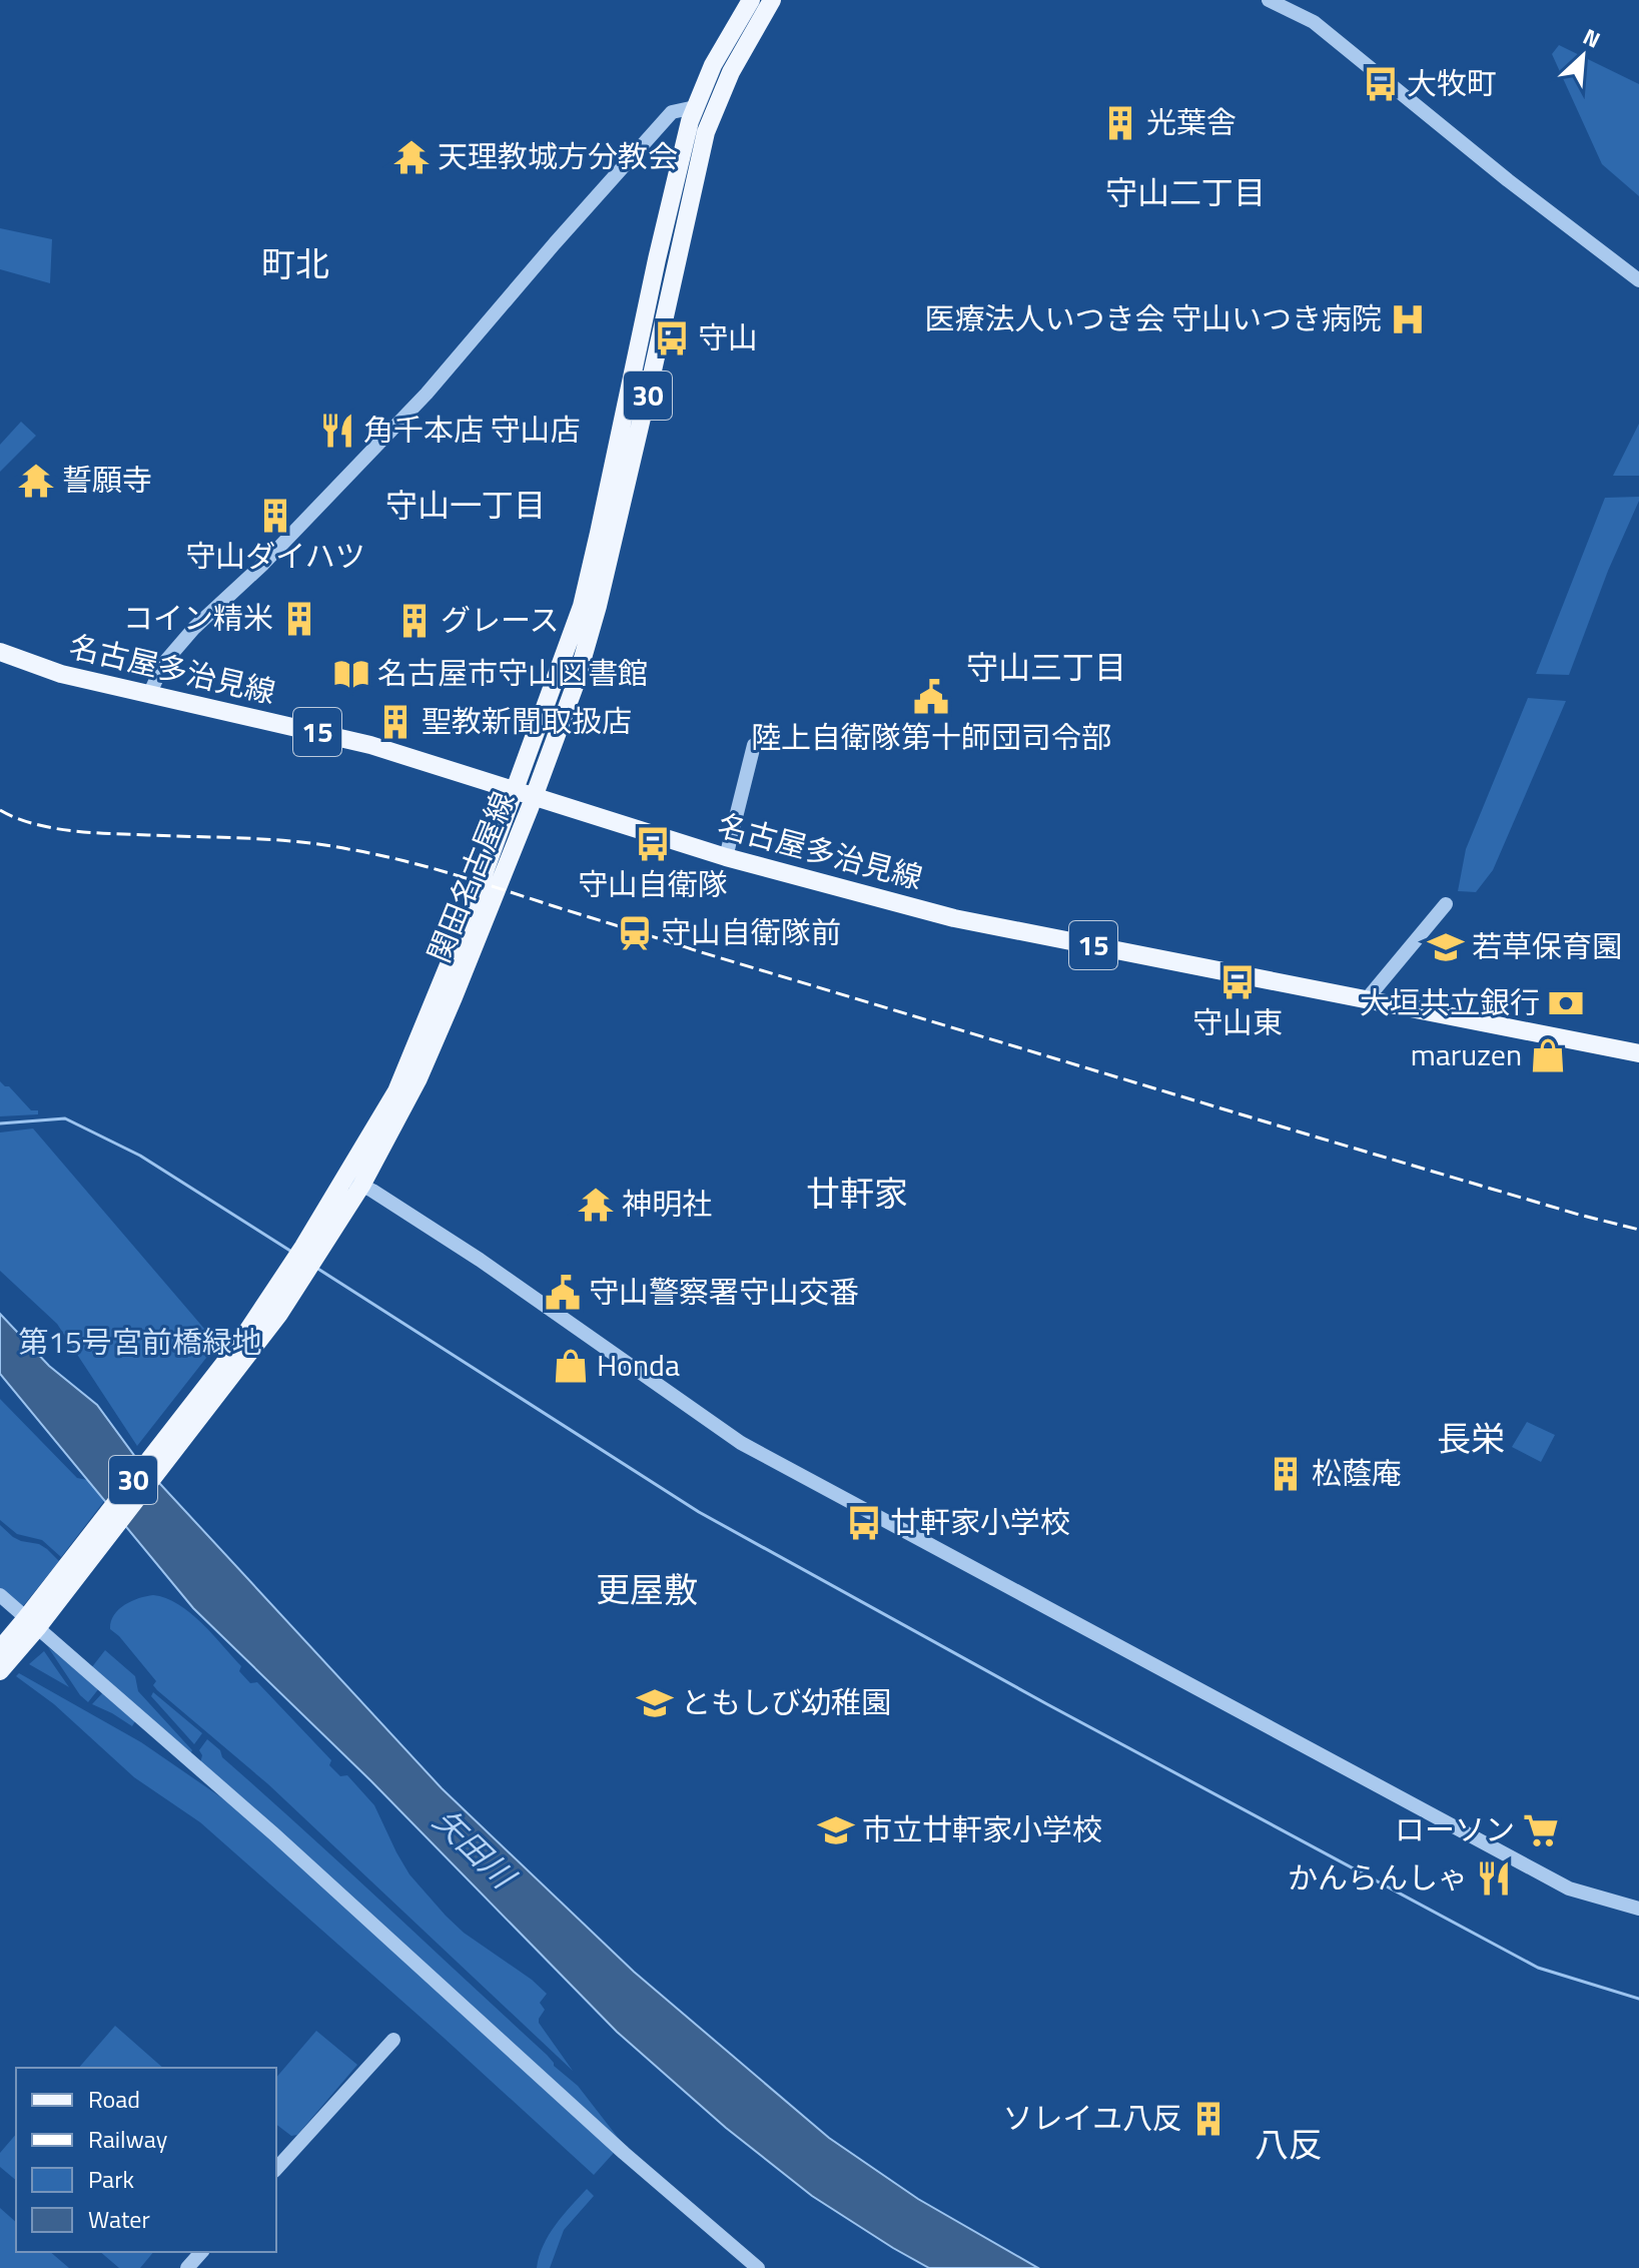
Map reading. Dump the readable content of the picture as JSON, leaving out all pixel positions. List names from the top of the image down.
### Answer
{
  "streets": {
    "main road": [
      "30",
      "名古屋多治見線",
      "15",
      "関田名古屋線"
    ]
  },
  "crossings": [
    ["名古屋多治見線", "関田名古屋線"]
  ],
  "districts": [
    "守山二丁目",
    "町北",
    "守山一丁目",
    "守山三丁目",
    "廿軒家",
    "長栄",
    "更屋敷",
    "八反"
  ],
  "water": ["矢田川"],
  "parks": ["第15号宮前橋緑地"],
  "places": {
    "bus stop": [
      "大牧町",
      "守山",
      "守山自衛隊",
      "守山東",
      "廿軒家小学校"
    ],
    "building": [
      "光葉舎",
      "守山ダイハツ",
      "コイン精米",
      "グレース",
      "聖教新聞取扱店",
      "松蔭庵",
      "ソレイユ八反"
    ],
    "temple": ["天理教城方分教会", "誓願寺", "神明社"],
    "hospital": ["医療法人いつき会 守山いつき病院"],
    "restaurant": ["角千本店 守山店", "かんらんしゃ"],
    "library": ["名古屋市守山図書館"],
    "public building": ["陸上自衛隊第十師団司令部", "守山警察署守山交番"],
    "station": ["守山自衛隊前"],
    "school or university": ["若草保育園", "ともしび幼稚園", "市立廿軒家小学校"],
    "bank": ["大垣共立銀行"],
    "shop": ["maruzen", "Honda"],
    "supermarket": ["ローソン"]
  },
  "legend": [
    "Road",
    "Railway",
    "Park",
    "Water"
  ],
  "north": "top right"
}
